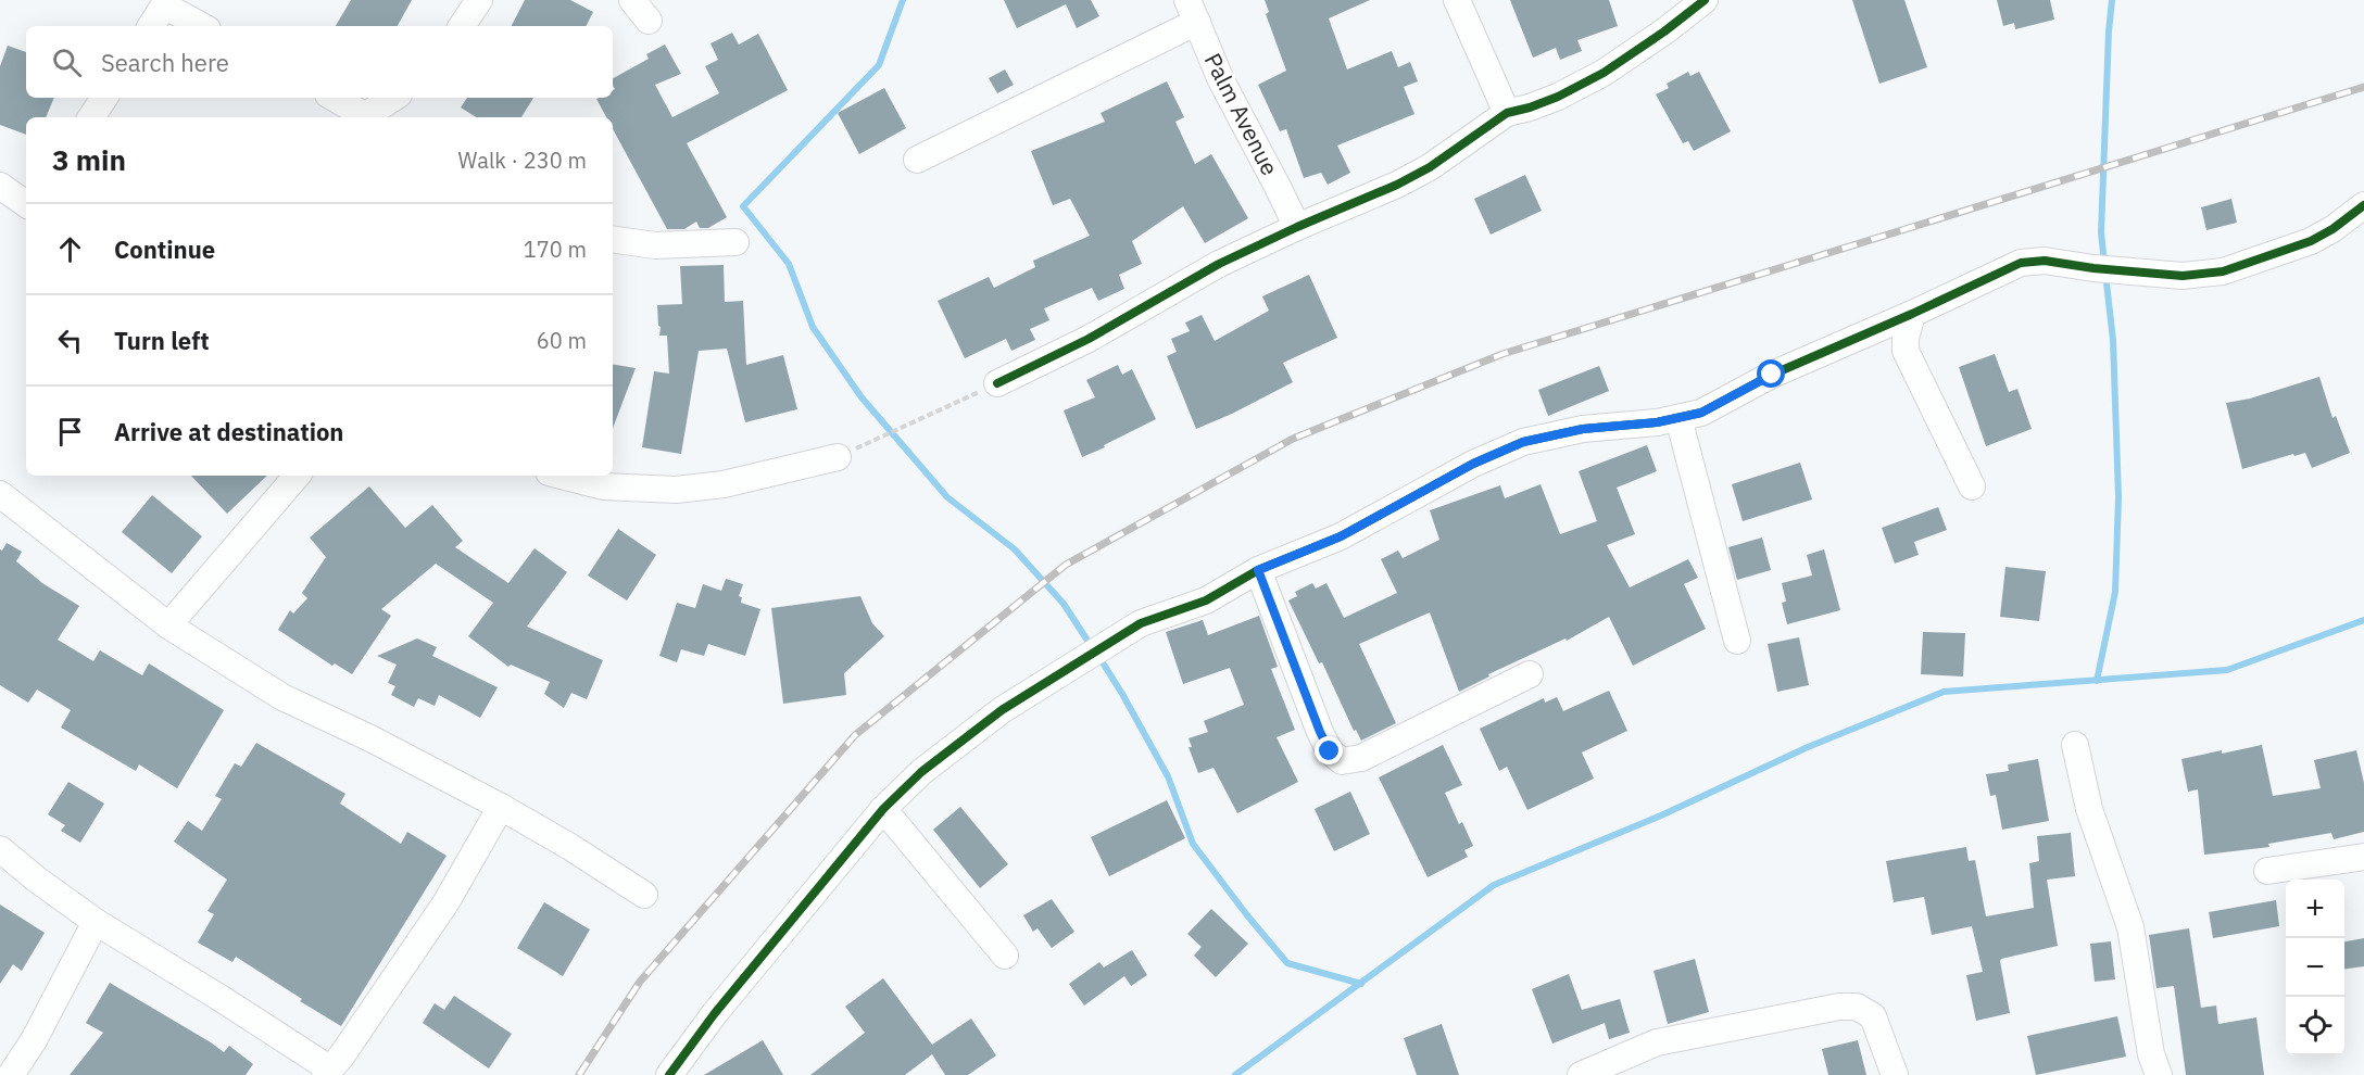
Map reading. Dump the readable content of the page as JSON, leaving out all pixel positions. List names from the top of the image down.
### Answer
{
  "streets": {
    "street": ["Palm Avenue"]
  },
  "page": {
    "search": "Search here",
    "heading": ["3 min", "Walk · 230 m"],
    "list": [
      ["Continue", "170 m"],
      ["Turn left", "60 m"],
      "Arrive at destination"
    ],
    "map_buttons": ["+", "−"]
  }
}
